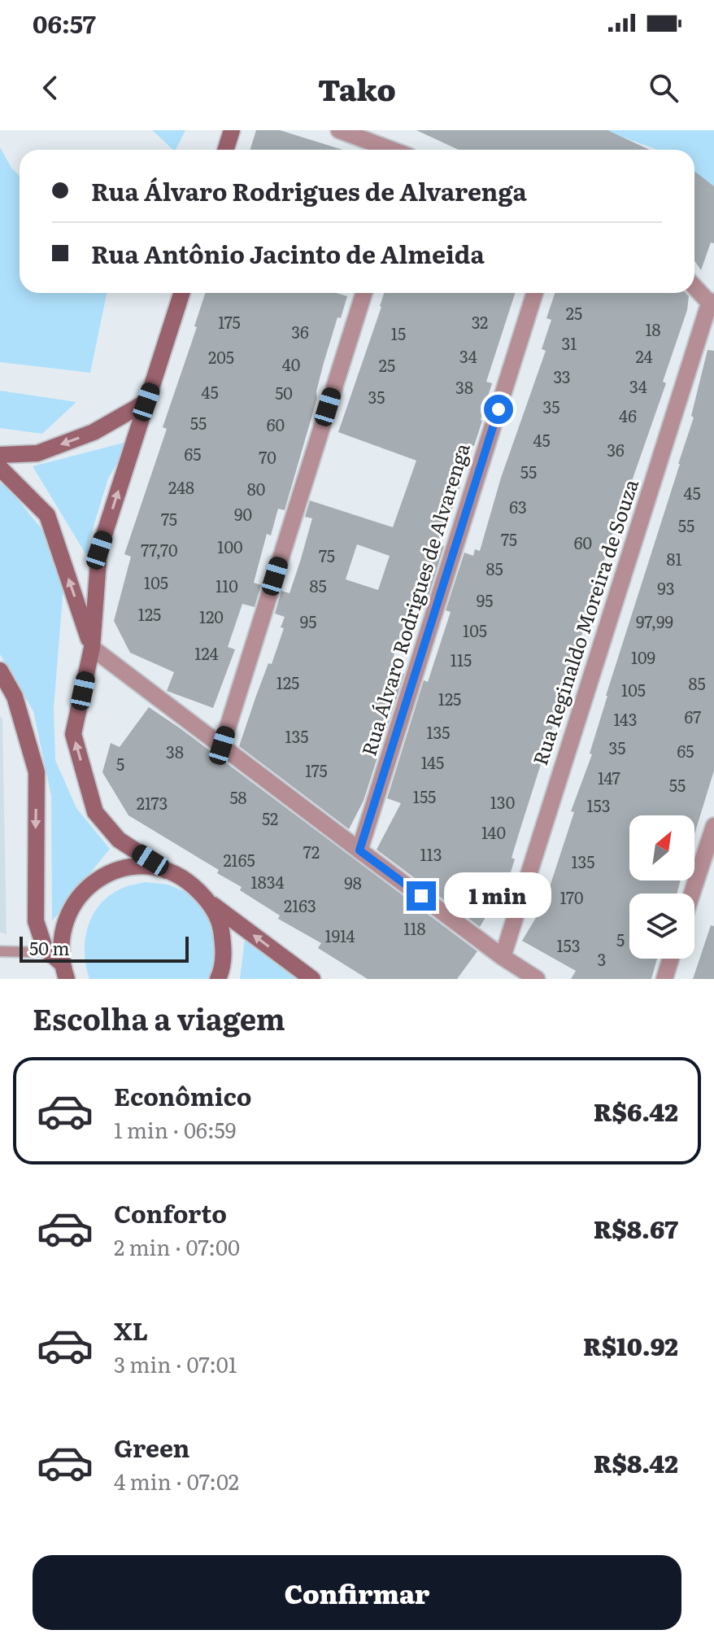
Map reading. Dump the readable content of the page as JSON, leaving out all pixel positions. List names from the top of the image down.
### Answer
{
  "streets": {
    "street": ["Rua Álvaro Rodrigues de Alvarenga", "Rua Reginaldo Moreira de Souza"]
  },
  "house_numbers": [
    "25",
    "175",
    "32",
    "18",
    "36",
    "15",
    "31",
    "34",
    "24",
    "205",
    "40",
    "25",
    "33",
    "34",
    "38",
    "45",
    "50",
    "35",
    "35",
    "46",
    "55",
    "60",
    "45",
    "36",
    "65",
    "70",
    "55",
    "248",
    "80",
    "45",
    "63",
    "90",
    "75",
    "55",
    "75",
    "60",
    "100",
    "77,70",
    "75",
    "81",
    "85",
    "105",
    "110",
    "85",
    "93",
    "95",
    "125",
    "120",
    "95",
    "97,99",
    "105",
    "124",
    "109",
    "115",
    "125",
    "85",
    "105",
    "125",
    "67",
    "143",
    "135",
    "135",
    "35",
    "65",
    "38",
    "145",
    "5",
    "175",
    "147",
    "55",
    "155",
    "58",
    "130",
    "2173",
    "153",
    "52",
    "140",
    "72",
    "113",
    "2165",
    "135",
    "1834",
    "98",
    "170",
    "2163",
    "118",
    "1914",
    "5",
    "153",
    "3"
  ],
  "scale_bar": "50 m",
  "north": "top right",
  "page": {
    "status": "06:57",
    "header": "Tako",
    "banner": ["Rua Álvaro Rodrigues de Alvarenga", "Rua Antônio Jacinto de Almeida"],
    "bubble": "1 min",
    "scale": "50 m",
    "heading": "Escolha a viagem",
    "list": [
      {
        "name": "Econômico",
        "note": "1 min · 06:59",
        "value": "R$6.42"
      },
      {
        "name": "Conforto",
        "note": "2 min · 07:00",
        "value": "R$8.67"
      },
      {
        "name": "XL",
        "note": "3 min · 07:01",
        "value": "R$10.92"
      },
      {
        "name": "Green",
        "note": "4 min · 07:02",
        "value": "R$8.42"
      }
    ],
    "buttons": "Confirmar"
  }
}
